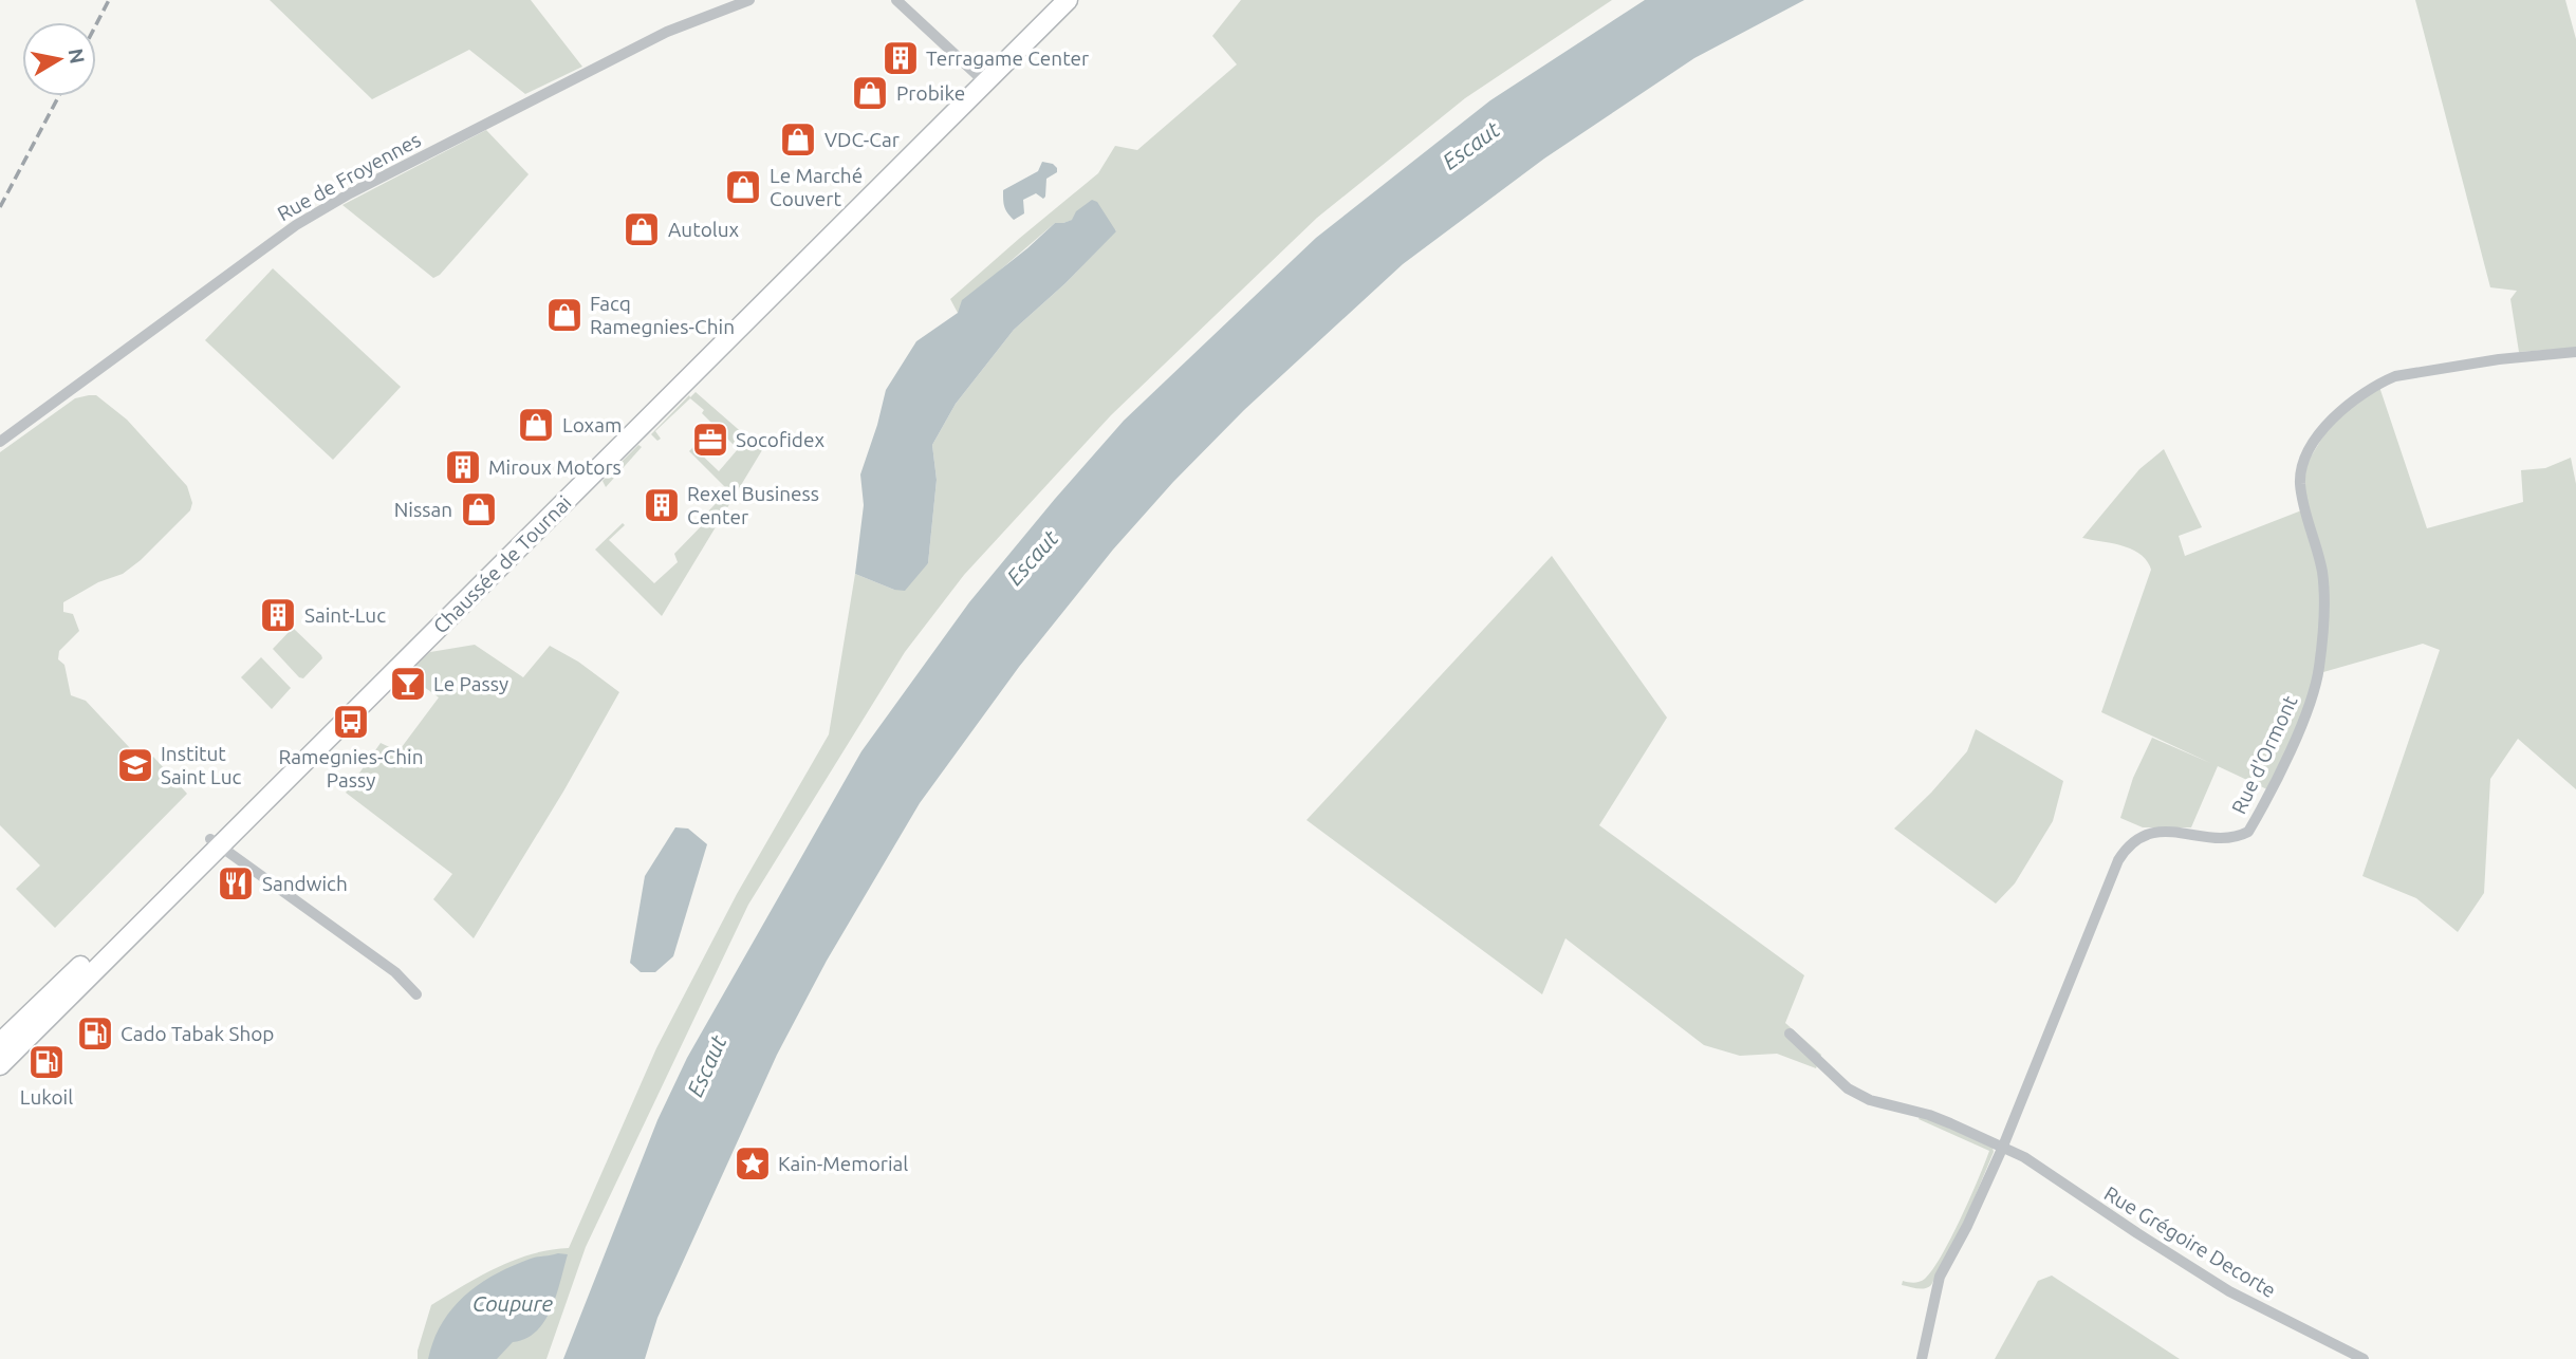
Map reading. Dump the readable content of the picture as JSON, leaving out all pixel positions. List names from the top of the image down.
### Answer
{
  "streets": {
    "main road": ["Chaussée de Tournai"],
    "street": ["Rue de Froyennes", "Rue d'Ormont", "Rue Grégoire Decorte"]
  },
  "crossings": [
    ["Rue d'Ormont", "Rue Grégoire Decorte"]
  ],
  "water": ["Escaut", "Coupure"],
  "places": {
    "building": [
      "Terragame Center",
      "Miroux Motors",
      "Rexel Business Center",
      "Saint-Luc"
    ],
    "shop": [
      "Probike",
      "VDC-Car",
      "Le Marché Couvert",
      "Autolux",
      "Facq Ramegnies-Chin",
      "Loxam",
      "Nissan"
    ],
    "office": ["Socofidex"],
    "bar": ["Le Passy"],
    "bus stop": ["Ramegnies-Chin Passy"],
    "school or university": ["Institut Saint Luc"],
    "restaurant": ["Sandwich"],
    "fuel station": ["Cado Tabak Shop", "Lukoil"],
    "place": ["Kain-Memorial"]
  },
  "north": "right"
}
